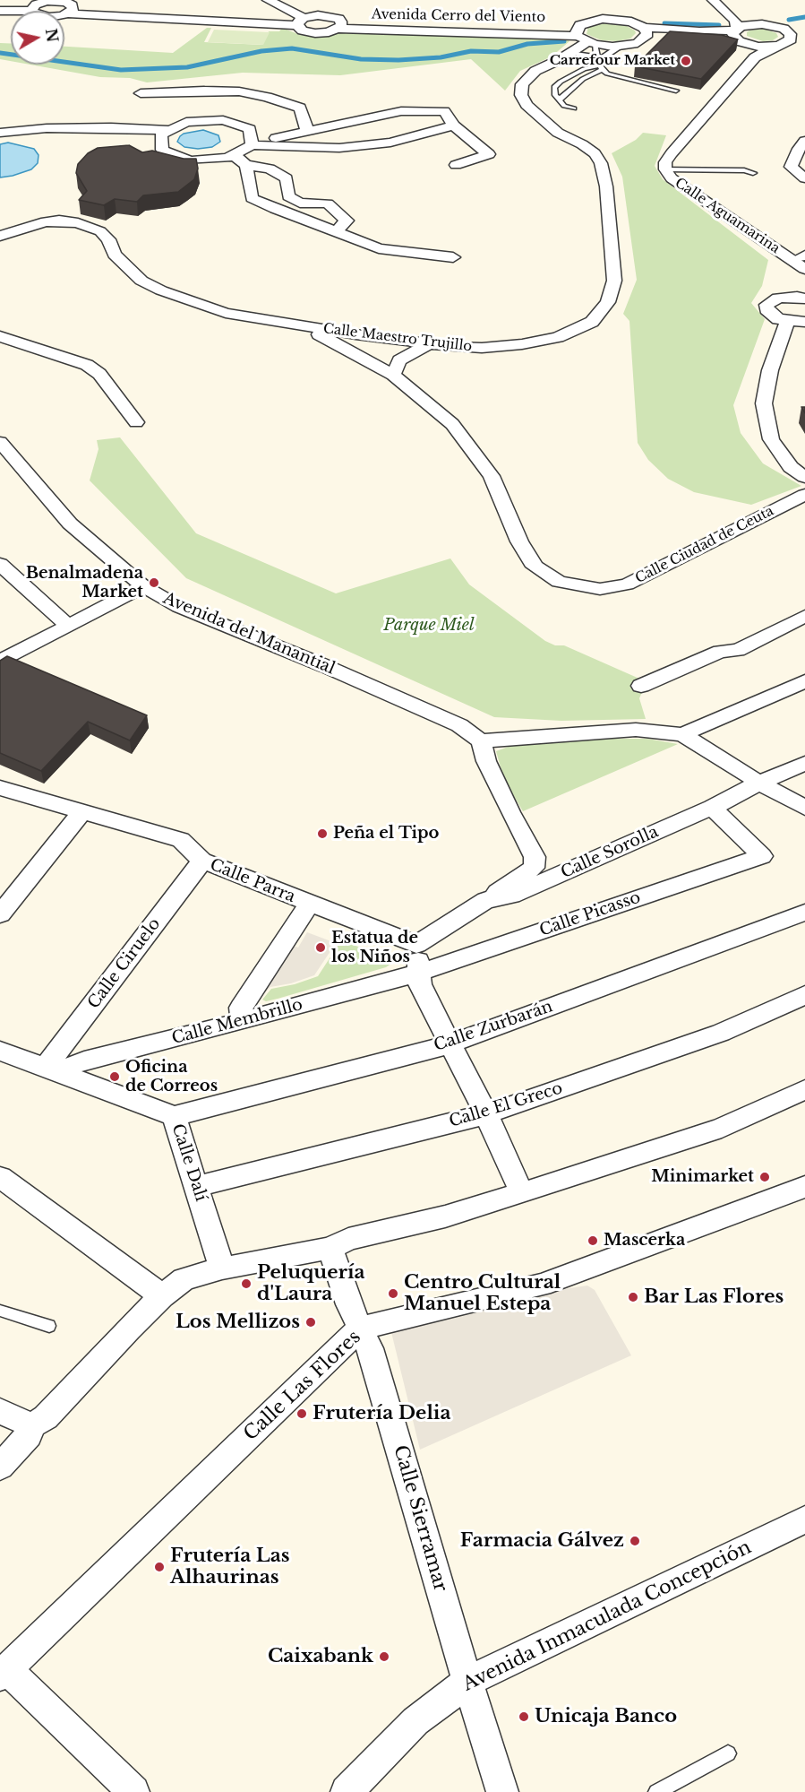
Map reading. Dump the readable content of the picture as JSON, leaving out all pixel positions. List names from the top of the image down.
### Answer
{
  "streets": {
    "street": [
      "Avenida Cerro del Viento",
      "Calle Aguamarina",
      "Calle Maestro Trujillo",
      "Calle Ciudad de Ceuta",
      "Avenida del Manantial",
      "Calle Sorolla",
      "Calle Parra",
      "Calle Picasso",
      "Calle Ciruelo",
      "Calle Membrillo",
      "Calle Zurbarán",
      "Calle El Greco",
      "Calle Dalí",
      "Calle Las Flores",
      "Calle Sierramar",
      "Avenida Inmaculada Concepción"
    ]
  },
  "crossings": [
    ["Avenida Cerro del Viento", "Calle Maestro Trujillo"],
    ["Calle Maestro Trujillo", "Calle Ciudad de Ceuta"],
    ["Calle Sorolla", "Calle Parra"],
    ["Calle Sorolla", "Calle Picasso"],
    ["Calle Parra", "Calle Ciruelo"],
    ["Calle Picasso", "Calle Membrillo"],
    ["Calle Ciruelo", "Calle Membrillo"],
    ["Calle Ciruelo", "Calle Dalí"],
    ["Calle Membrillo", "Calle Dalí"],
    ["Calle Zurbarán", "Calle Dalí"],
    ["Calle El Greco", "Calle Dalí"],
    ["Calle Las Flores", "Calle Sierramar"],
    ["Calle Sierramar", "Avenida Inmaculada Concepción"]
  ],
  "parks": ["Parque Miel"],
  "places": [
    "Carrefour Market",
    "Benalmadena Market",
    "Peña el Tipo",
    "Estatua de los Niños",
    "Oficina de Correos",
    "Minimarket",
    "Mascerka",
    "Peluquería d'Laura",
    "Centro Cultural Manuel Estepa",
    "Bar Las Flores",
    "Los Mellizos",
    "Frutería Delia",
    "Farmacia Gálvez",
    "Frutería Las Alhaurinas",
    "Caixabank",
    "Unicaja Banco"
  ],
  "north": "right"
}
